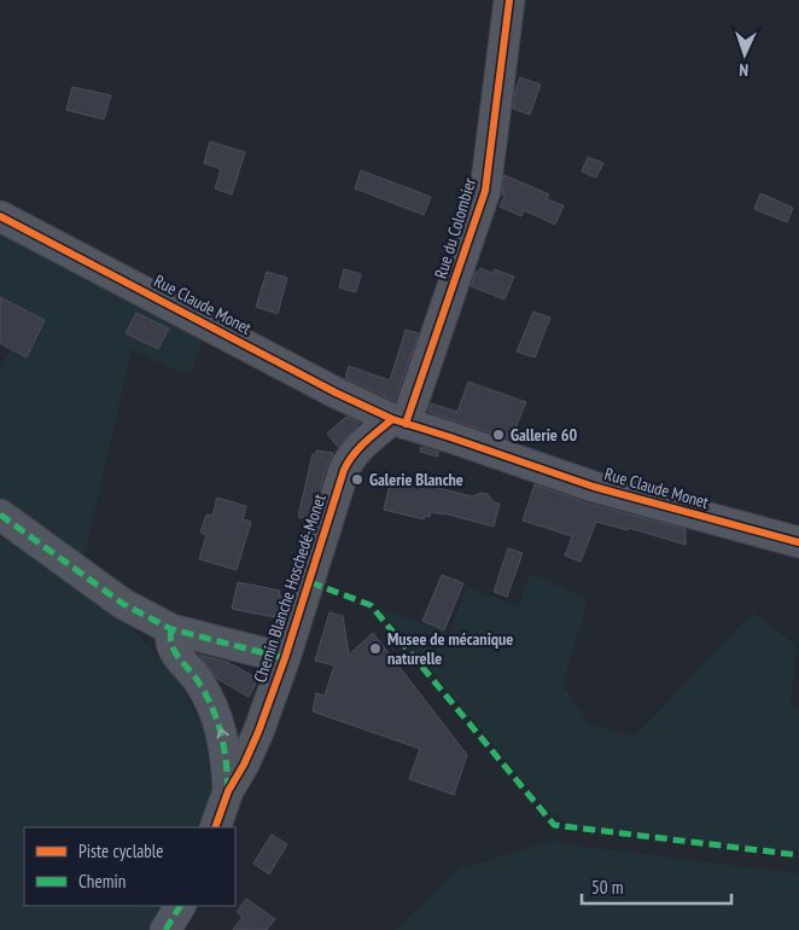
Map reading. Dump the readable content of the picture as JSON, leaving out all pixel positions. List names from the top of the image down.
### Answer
{
  "streets": {
    "street": ["Rue du Colombier", "Rue Claude Monet", "Chemin Blanche Hoschedé-Monet"]
  },
  "crossings": [
    ["Rue du Colombier", "Rue Claude Monet"],
    ["Rue du Colombier", "Chemin Blanche Hoschedé-Monet"],
    ["Rue Claude Monet", "Chemin Blanche Hoschedé-Monet"]
  ],
  "places": ["Gallerie 60", "Galerie Blanche", "Musee de mécanique naturelle"],
  "legend": ["Piste cyclable", "Chemin"],
  "scale_bar": "50 m",
  "north": "bottom"
}
